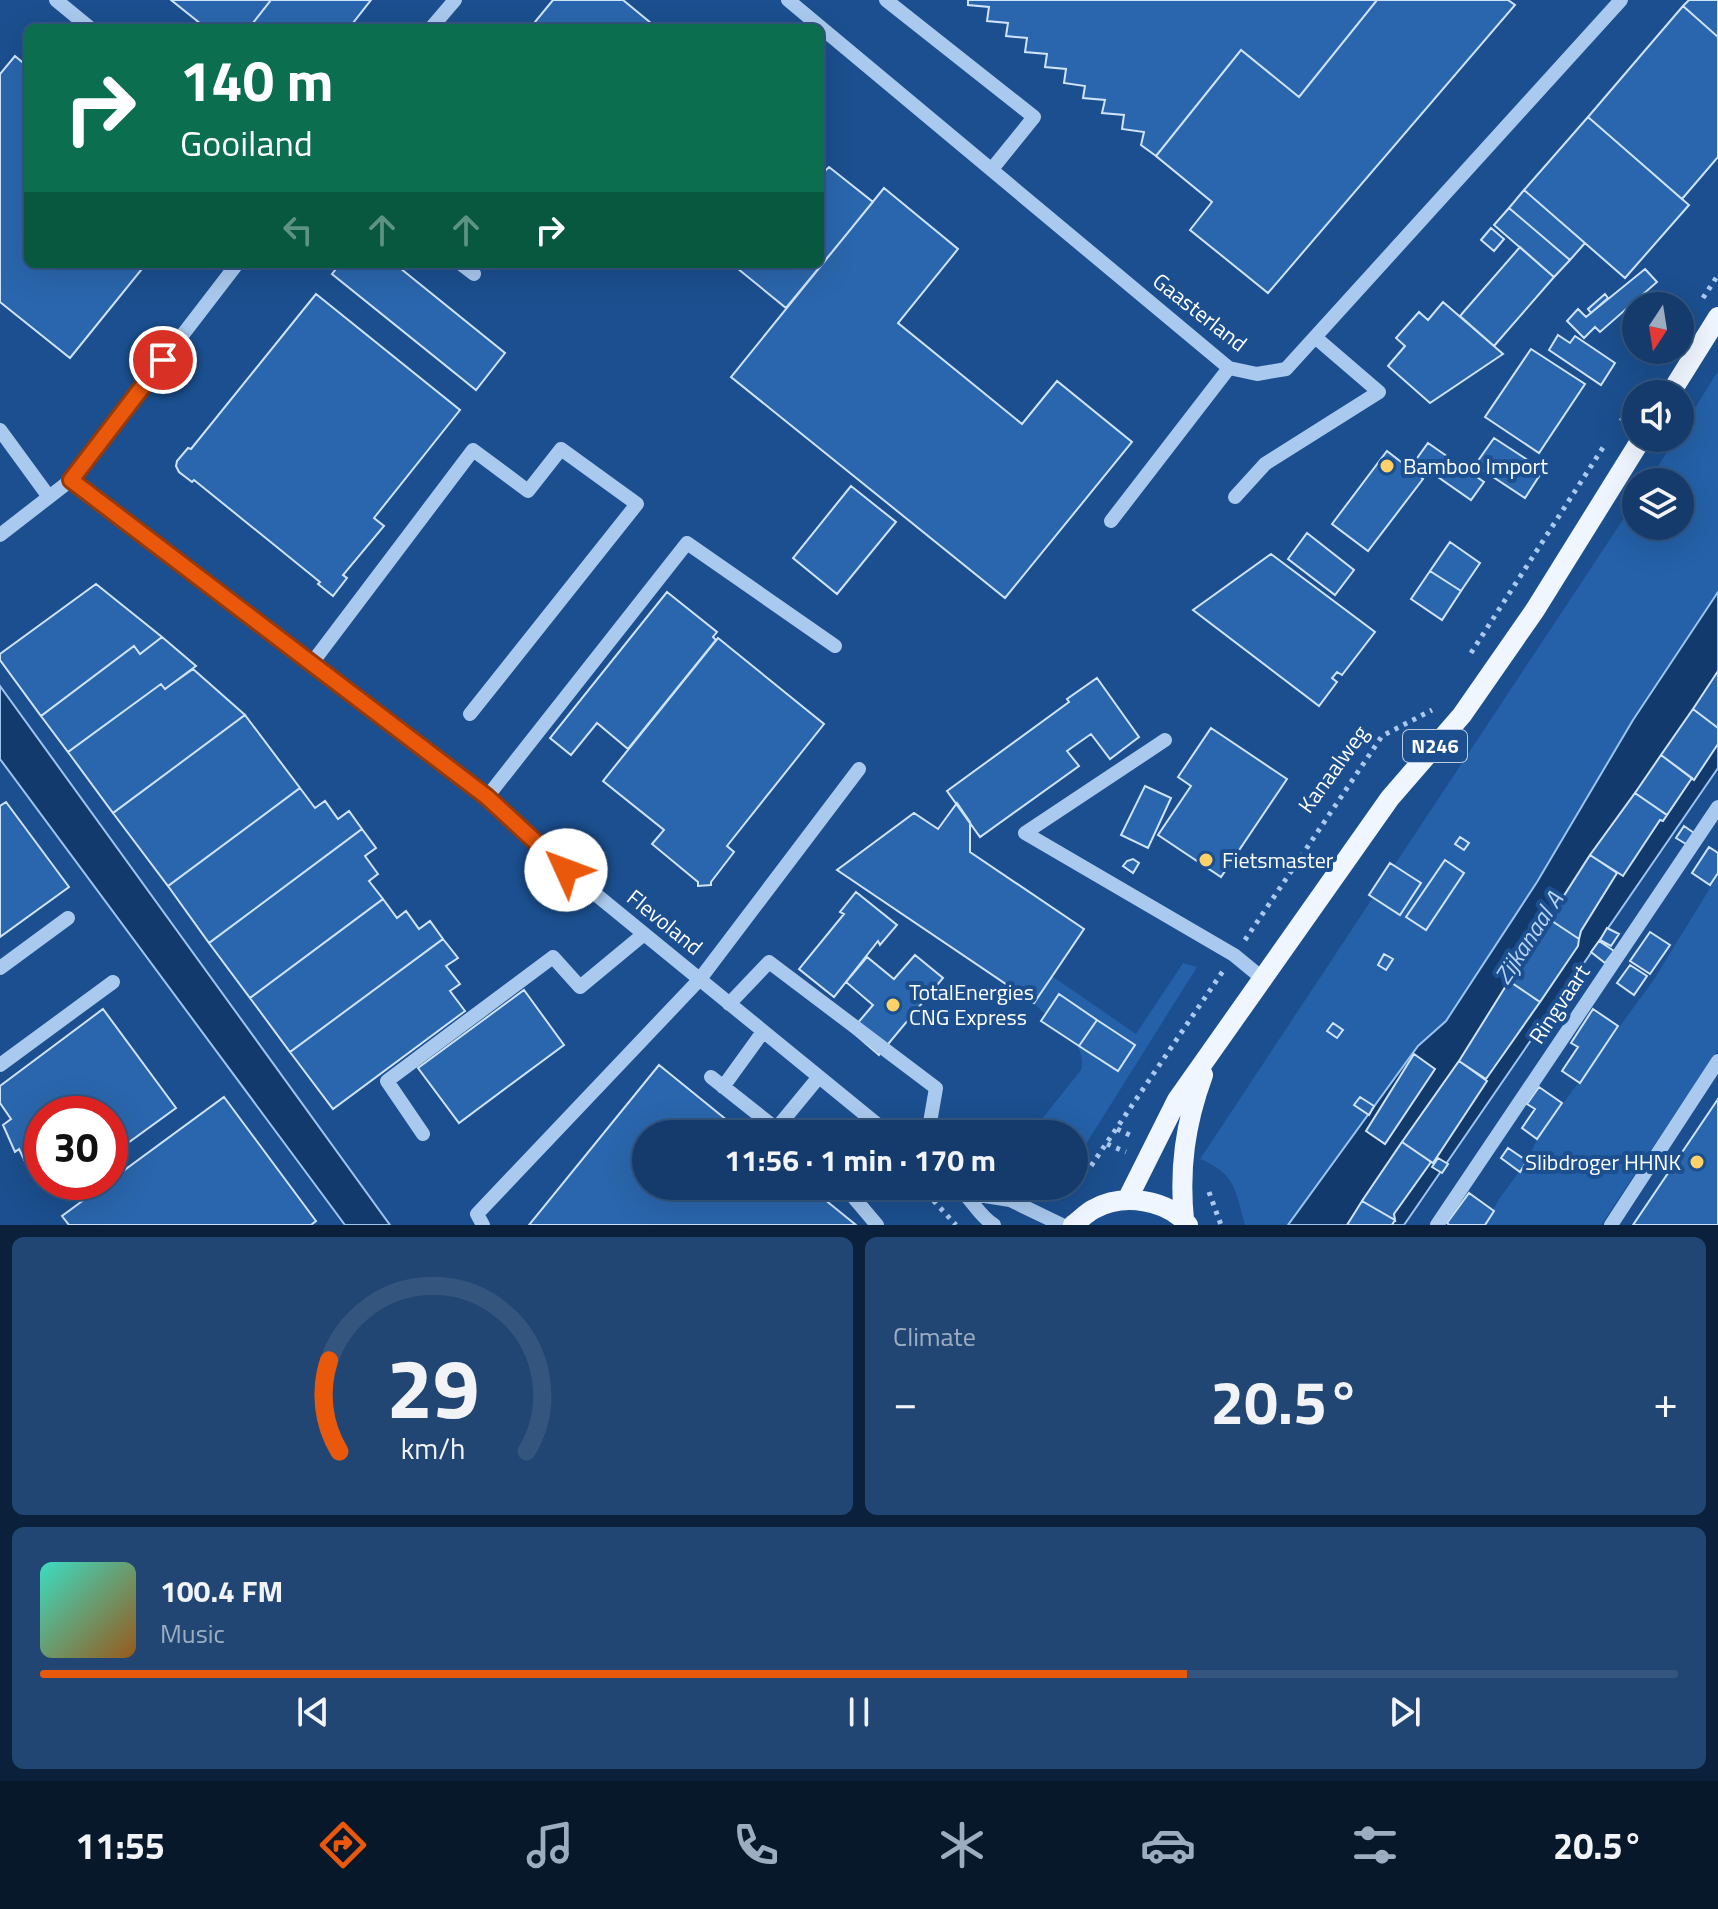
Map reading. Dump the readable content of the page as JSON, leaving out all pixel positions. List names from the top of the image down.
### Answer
{
  "streets": {
    "main road": ["N246"],
    "street": ["Gaasterland", "Flevoland", "Ringvaart"],
    "path": ["Kanaalweg"]
  },
  "water": ["Zijkanaal A"],
  "places": [
    "Bamboo Import",
    "Fietsmaster",
    "TotalEnergies CNG Express",
    "Slibdroger HHNK"
  ],
  "north": "bottom",
  "page": {
    "turn": ["140 m", "Gooiland"],
    "limit": "30",
    "trip": "11:56 · 1 min · 170 m",
    "tile": "Climate",
    "heat": ["−", "20.5°", "+"],
    "song": ["100.4 FM", "Music"],
    "tabs": ["11:55", "20.5°"],
    "gauge": ["29", "km/h"]
  }
}
